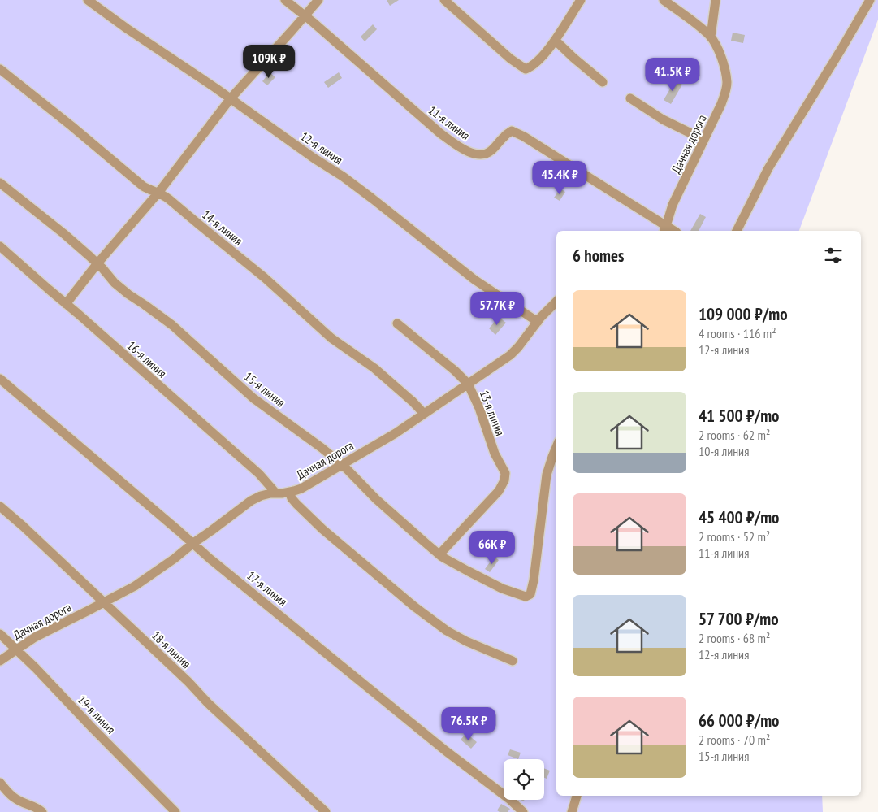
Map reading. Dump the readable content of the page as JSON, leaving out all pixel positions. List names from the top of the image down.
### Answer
{
  "streets": {
    "street": [
      "11-я линия",
      "Дачная дорога",
      "12-я линия",
      "14-я линия",
      "16-я линия",
      "15-я линия",
      "13-я линия",
      "17-я линия",
      "18-я линия",
      "19-я линия"
    ]
  },
  "crossings": [
    ["11-я линия", "Дачная дорога"],
    ["Дачная дорога", "12-я линия"],
    ["Дачная дорога", "14-я линия"],
    ["Дачная дорога", "16-я линия"],
    ["Дачная дорога", "15-я линия"],
    ["Дачная дорога", "13-я линия"],
    ["Дачная дорога", "17-я линия"],
    ["Дачная дорога", "18-я линия"],
    ["Дачная дорога", "19-я линия"],
    ["15-я линия", "13-я линия"]
  ],
  "page": {
    "price": [
      "109K ₽",
      "41.5K ₽",
      "45.4K ₽",
      "57.7K ₽",
      "66K ₽",
      "76.5K ₽"
    ],
    "heading": "6 homes",
    "list": [
      {
        "name": "109 000 ₽/mo",
        "note": "4 rooms · 116 m² · 12-я линия"
      },
      {
        "name": "41 500 ₽/mo",
        "note": "2 rooms · 62 m² · 10-я линия"
      },
      {
        "name": "45 400 ₽/mo",
        "note": "2 rooms · 52 m² · 11-я линия"
      },
      {
        "name": "57 700 ₽/mo",
        "note": "2 rooms · 68 m² · 12-я линия"
      },
      {
        "name": "66 000 ₽/mo",
        "note": "2 rooms · 70 m² · 15-я линия"
      }
    ]
  }
}
